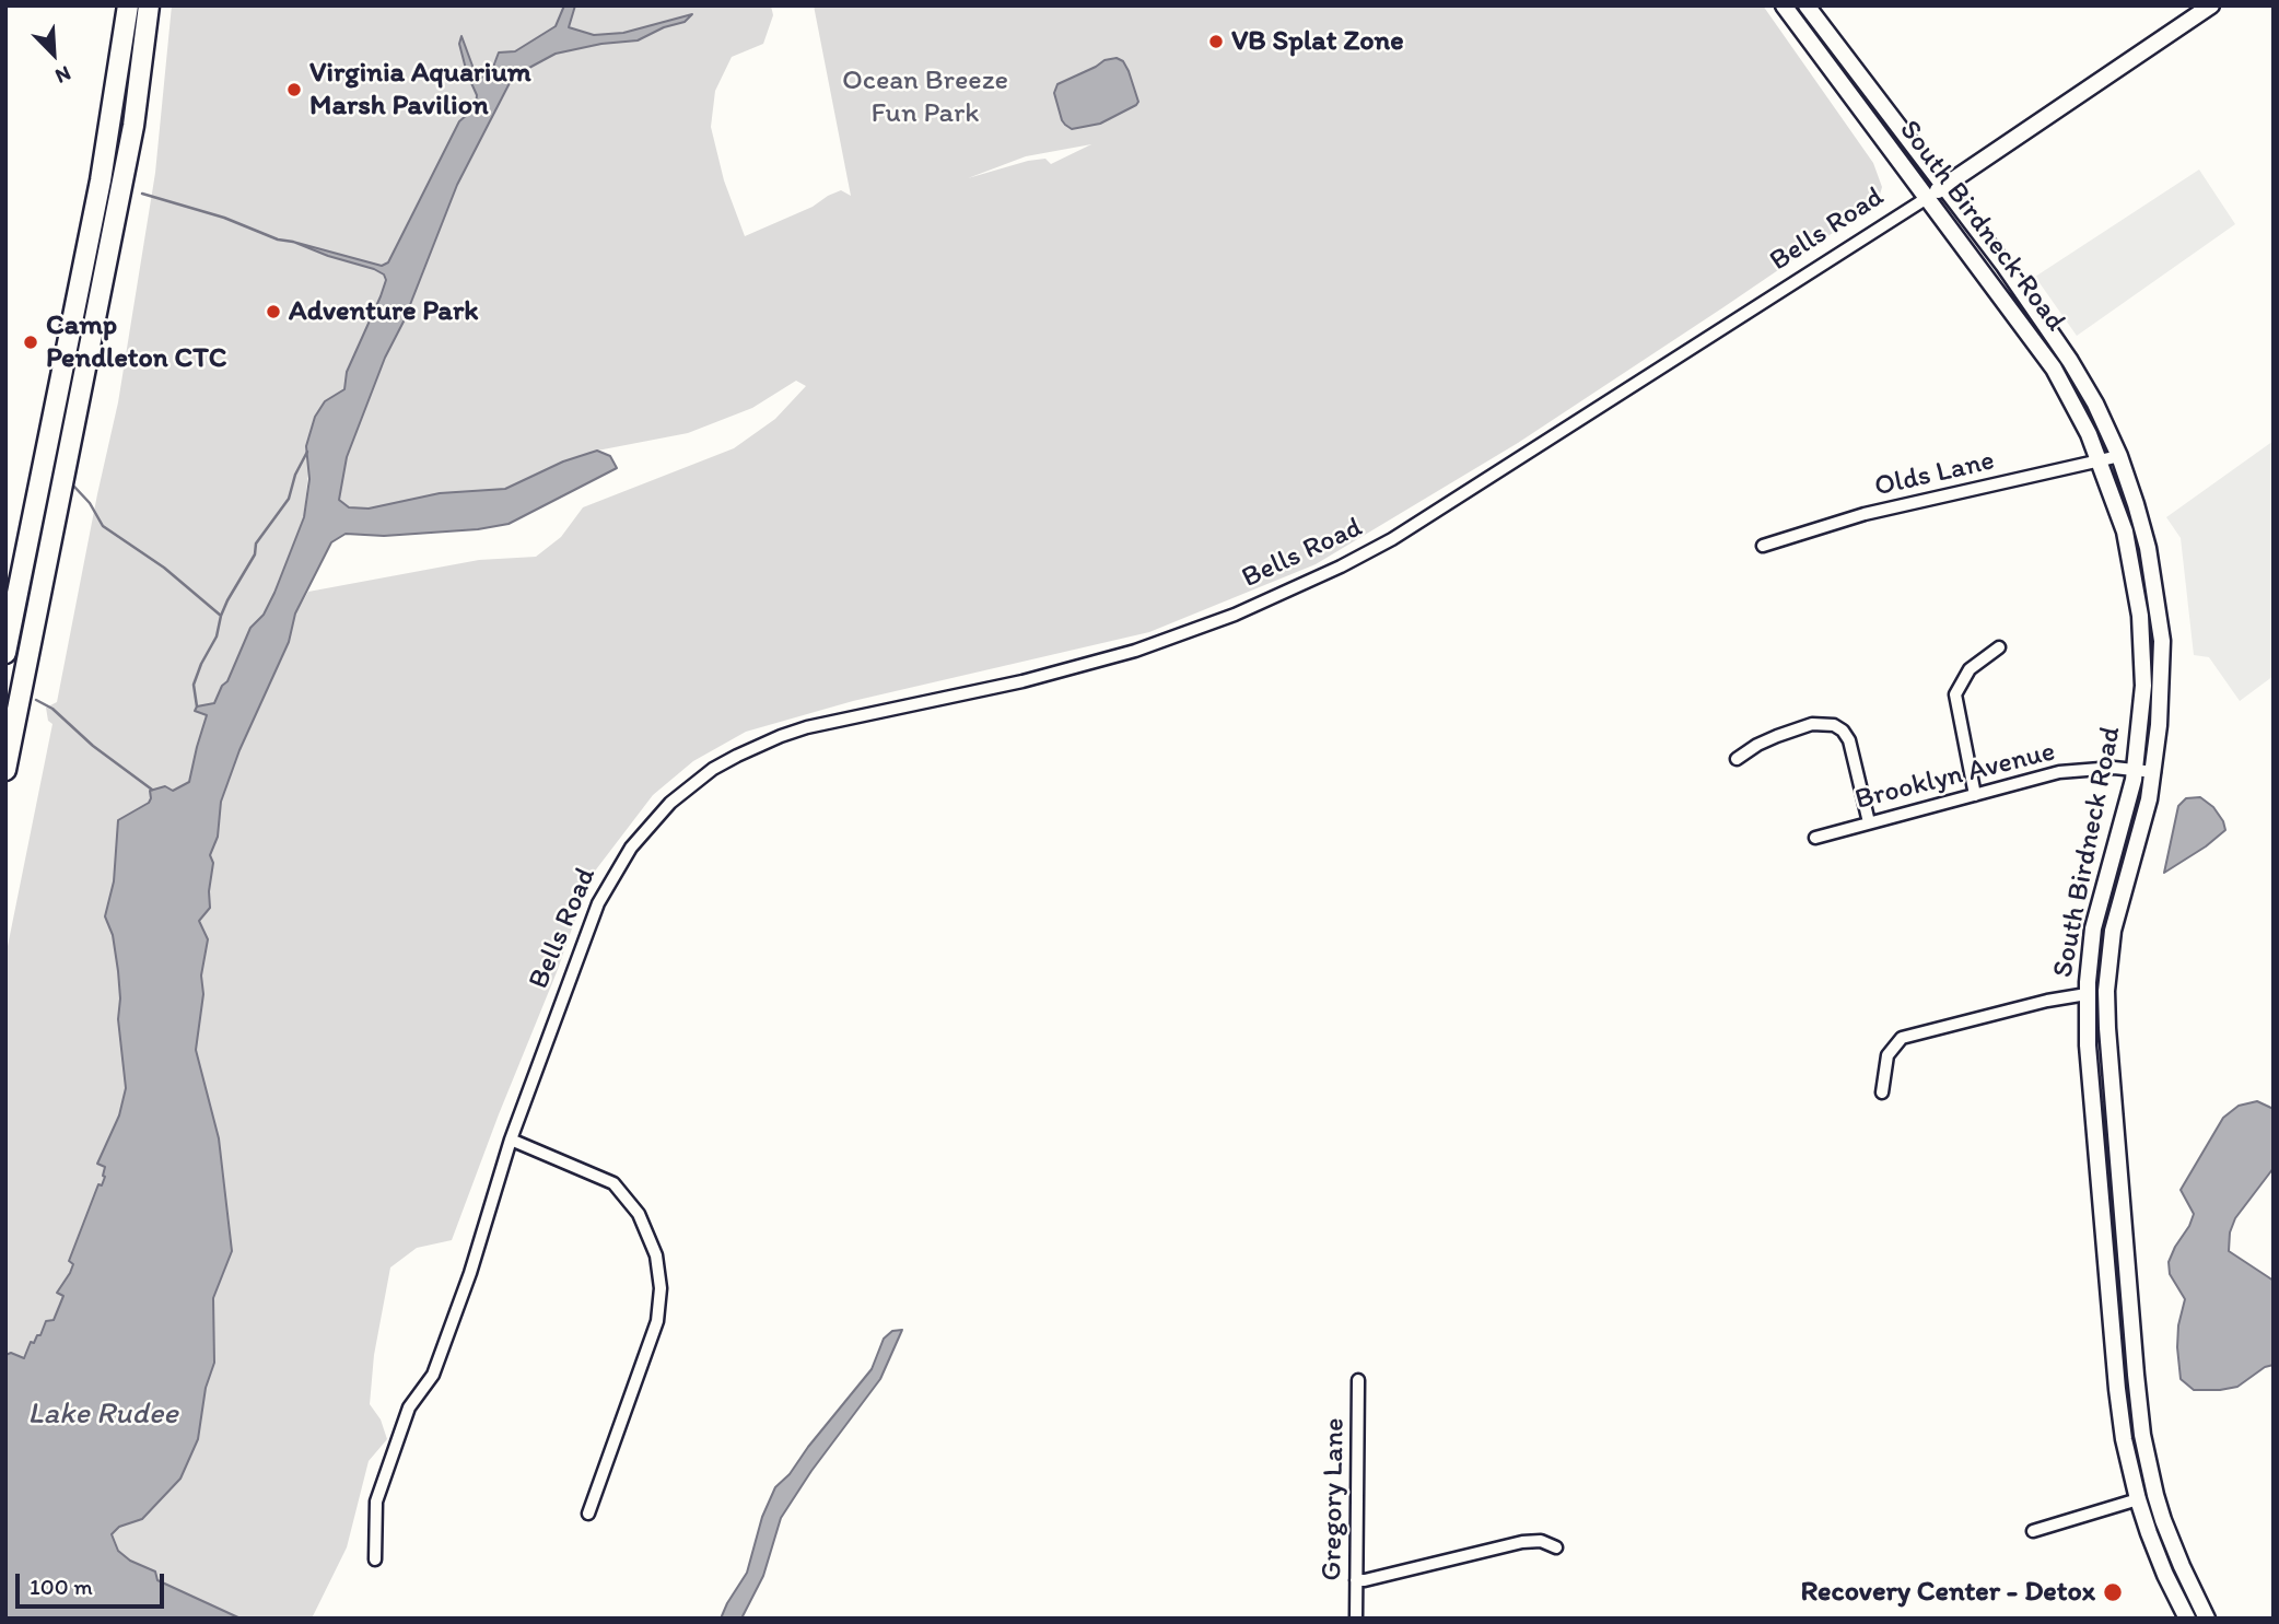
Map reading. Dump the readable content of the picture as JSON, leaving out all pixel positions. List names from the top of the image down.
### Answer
{
  "streets": {
    "main road": ["South Birdneck Road", "Bells Road"],
    "street": ["Olds Lane", "Brooklyn Avenue", "Gregory Lane"]
  },
  "crossings": [
    ["South Birdneck Road", "Bells Road"],
    ["South Birdneck Road", "Olds Lane"],
    ["South Birdneck Road", "Brooklyn Avenue"]
  ],
  "water": ["Lake Rudee"],
  "parks": ["Ocean Breeze Fun Park"],
  "places": [
    "VB Splat Zone",
    "Virginia Aquarium Marsh Pavilion",
    "Adventure Park",
    "Camp Pendleton CTC",
    "Recovery Center - Detox"
  ],
  "scale_bar": "100 m",
  "north": "bottom right"
}
